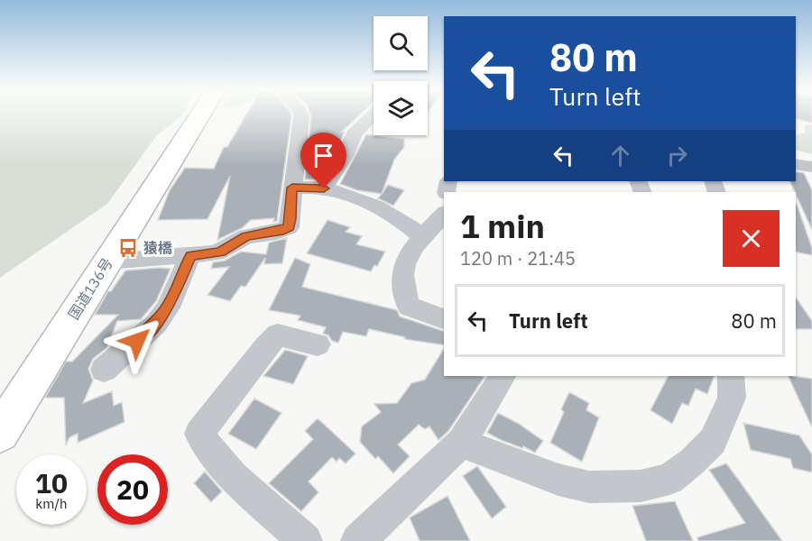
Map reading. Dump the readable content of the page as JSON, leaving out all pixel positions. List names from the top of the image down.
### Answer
{
  "streets": {
    "highway": ["国道136号"]
  },
  "places": {
    "bus stop": ["猿橋"]
  },
  "page": {
    "turn": ["80 m", "Turn left"],
    "heading": ["1 min", "120 m · 21:45"],
    "list": [
      {
        "name": "Turn left",
        "value": "80 m"
      }
    ],
    "speed": "10 km/h",
    "limit": "20"
  }
}
